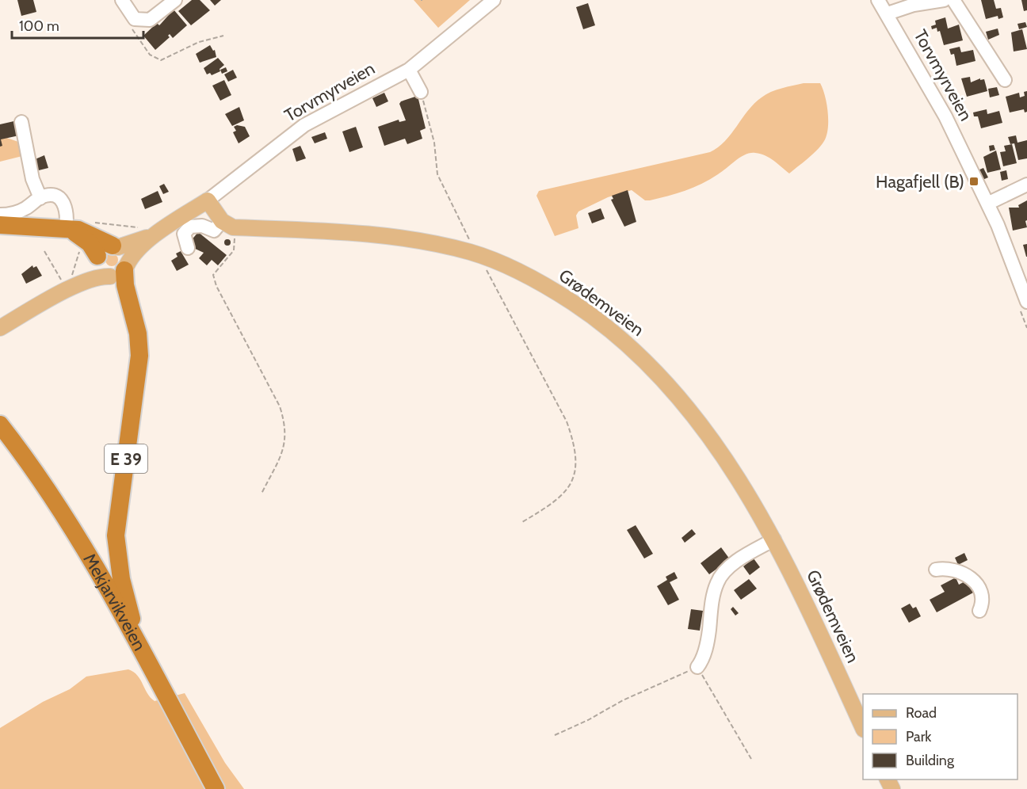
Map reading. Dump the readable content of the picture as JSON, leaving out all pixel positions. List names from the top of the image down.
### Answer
{
  "streets": {
    "highway": ["E 39", "Mekjarvikveien"],
    "main road": ["Torvmyrveien", "Grødemveien"]
  },
  "crossings": [
    ["Torvmyrveien", "E 39"],
    ["E 39", "Mekjarvikveien"]
  ],
  "places": {
    "transit": ["Hagafjell (B)"]
  },
  "legend": ["Road", "Park", "Building"],
  "scale_bar": "100 m"
}
